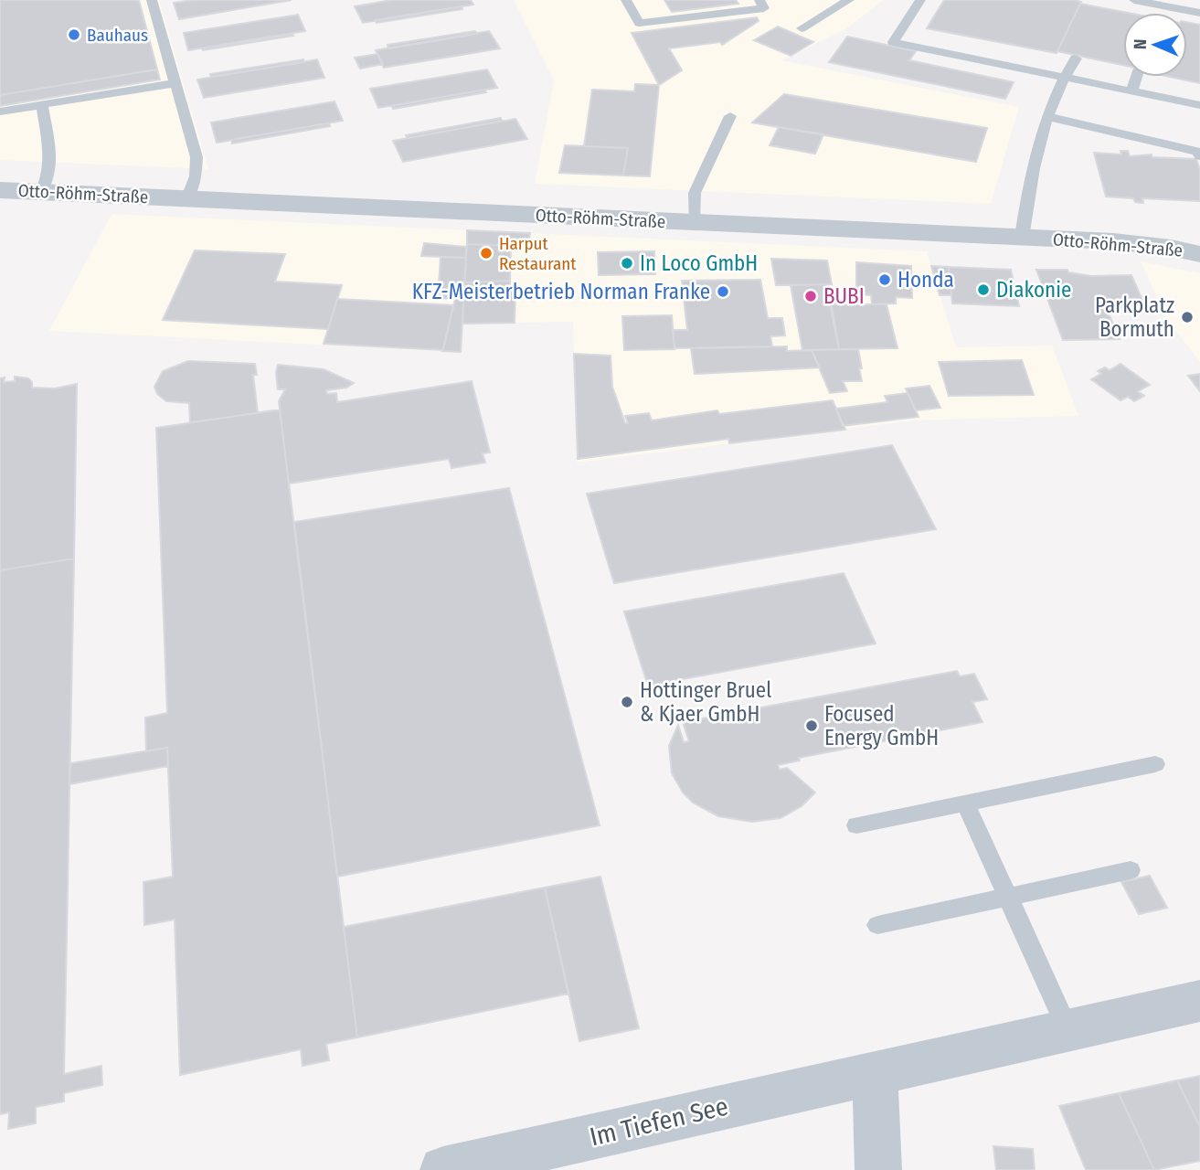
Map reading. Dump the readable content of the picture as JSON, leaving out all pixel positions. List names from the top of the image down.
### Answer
{
  "streets": {
    "street": ["Otto-Röhm-Straße", "Im Tiefen See"]
  },
  "places": [
    "Bauhaus",
    "Harput Restaurant",
    "In Loco GmbH",
    "Honda",
    "Diakonie",
    "KFZ-Meisterbetrieb Norman Franke",
    "BUBI",
    "Parkplatz Bormuth",
    "Hottinger Bruel & Kjaer GmbH",
    "Focused Energy GmbH"
  ],
  "north": "left"
}
